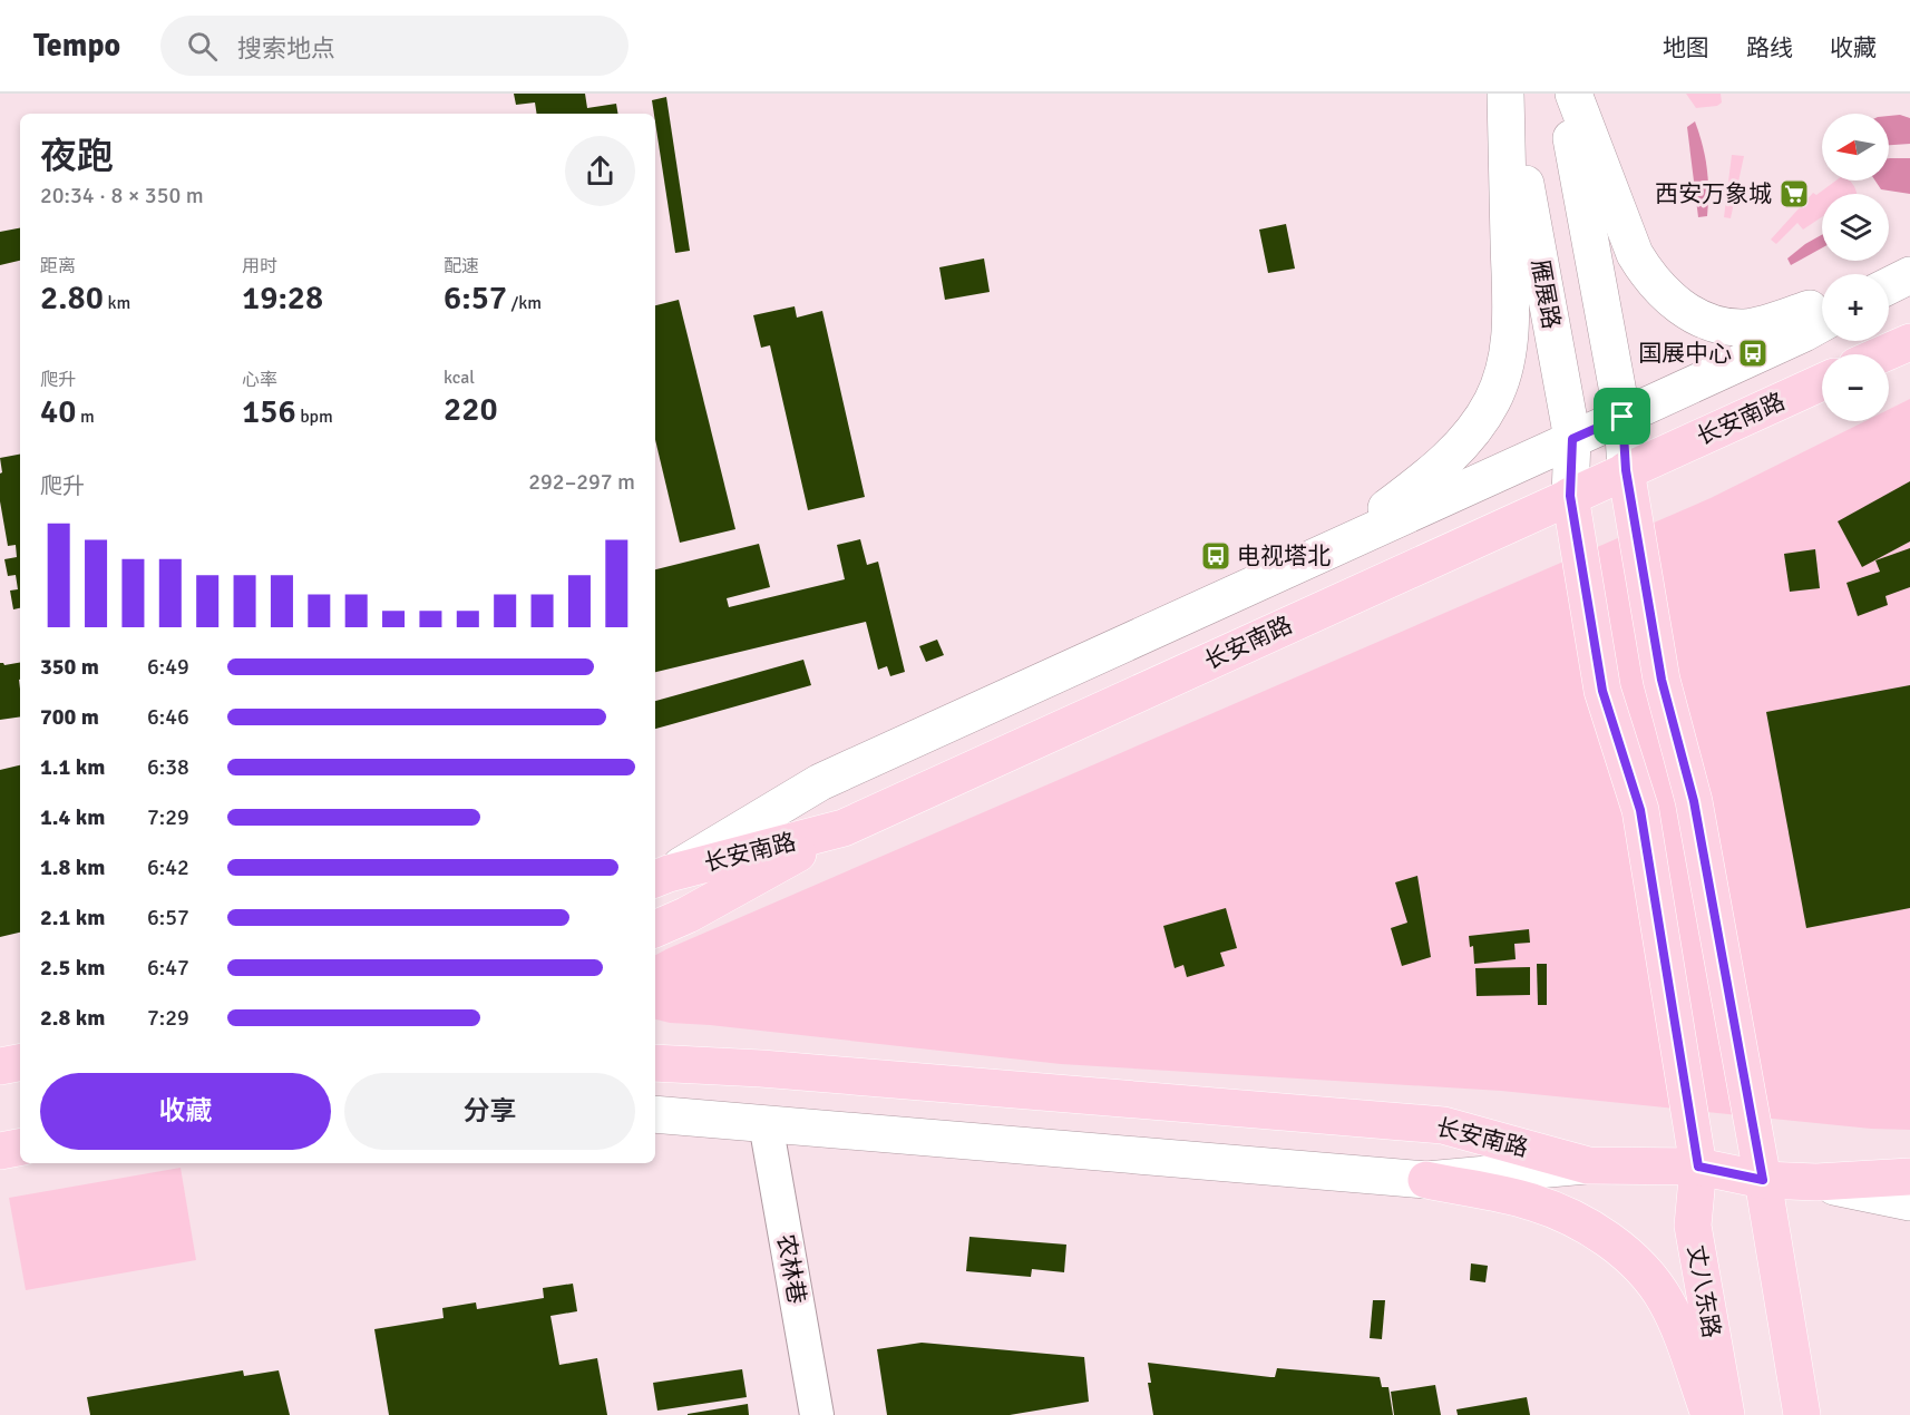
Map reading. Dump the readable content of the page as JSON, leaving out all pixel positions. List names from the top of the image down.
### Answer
{
  "streets": {
    "main road": ["雁展路", "长安南路", "丈八东路"],
    "street": ["农林巷"]
  },
  "crossings": [
    ["雁展路", "长安南路"],
    ["雁展路", "丈八东路"],
    ["长安南路", "丈八东路"]
  ],
  "places": {
    "supermarket": ["西安万象城"],
    "bus stop": ["国展中心", "电视塔北"]
  },
  "north": "left",
  "page": {
    "header": "Tempo",
    "search": "搜索地点",
    "nav": ["地图", "路线", "收藏"],
    "map_buttons": ["+", "−"],
    "heading": ["夜跑", "20:34 · 8 × 350 m"],
    "stats": [
      ["距离", "2.80 km"],
      ["用时", "19:28"],
      ["配速", "6:57 /km"],
      ["爬升", "40 m"],
      ["心率", "156 bpm"],
      ["kcal", "220"]
    ],
    "chart": ["爬升", "292–297 m"],
    "list": [
      {
        "name": "350 m",
        "note": "6:49"
      },
      {
        "name": "700 m",
        "note": "6:46"
      },
      {
        "name": "1.1 km",
        "note": "6:38"
      },
      {
        "name": "1.4 km",
        "note": "7:29"
      },
      {
        "name": "1.8 km",
        "note": "6:42"
      },
      {
        "name": "2.1 km",
        "note": "6:57"
      },
      {
        "name": "2.5 km",
        "note": "6:47"
      },
      {
        "name": "2.8 km",
        "note": "7:29"
      }
    ],
    "buttons": ["收藏", "分享"]
  }
}
